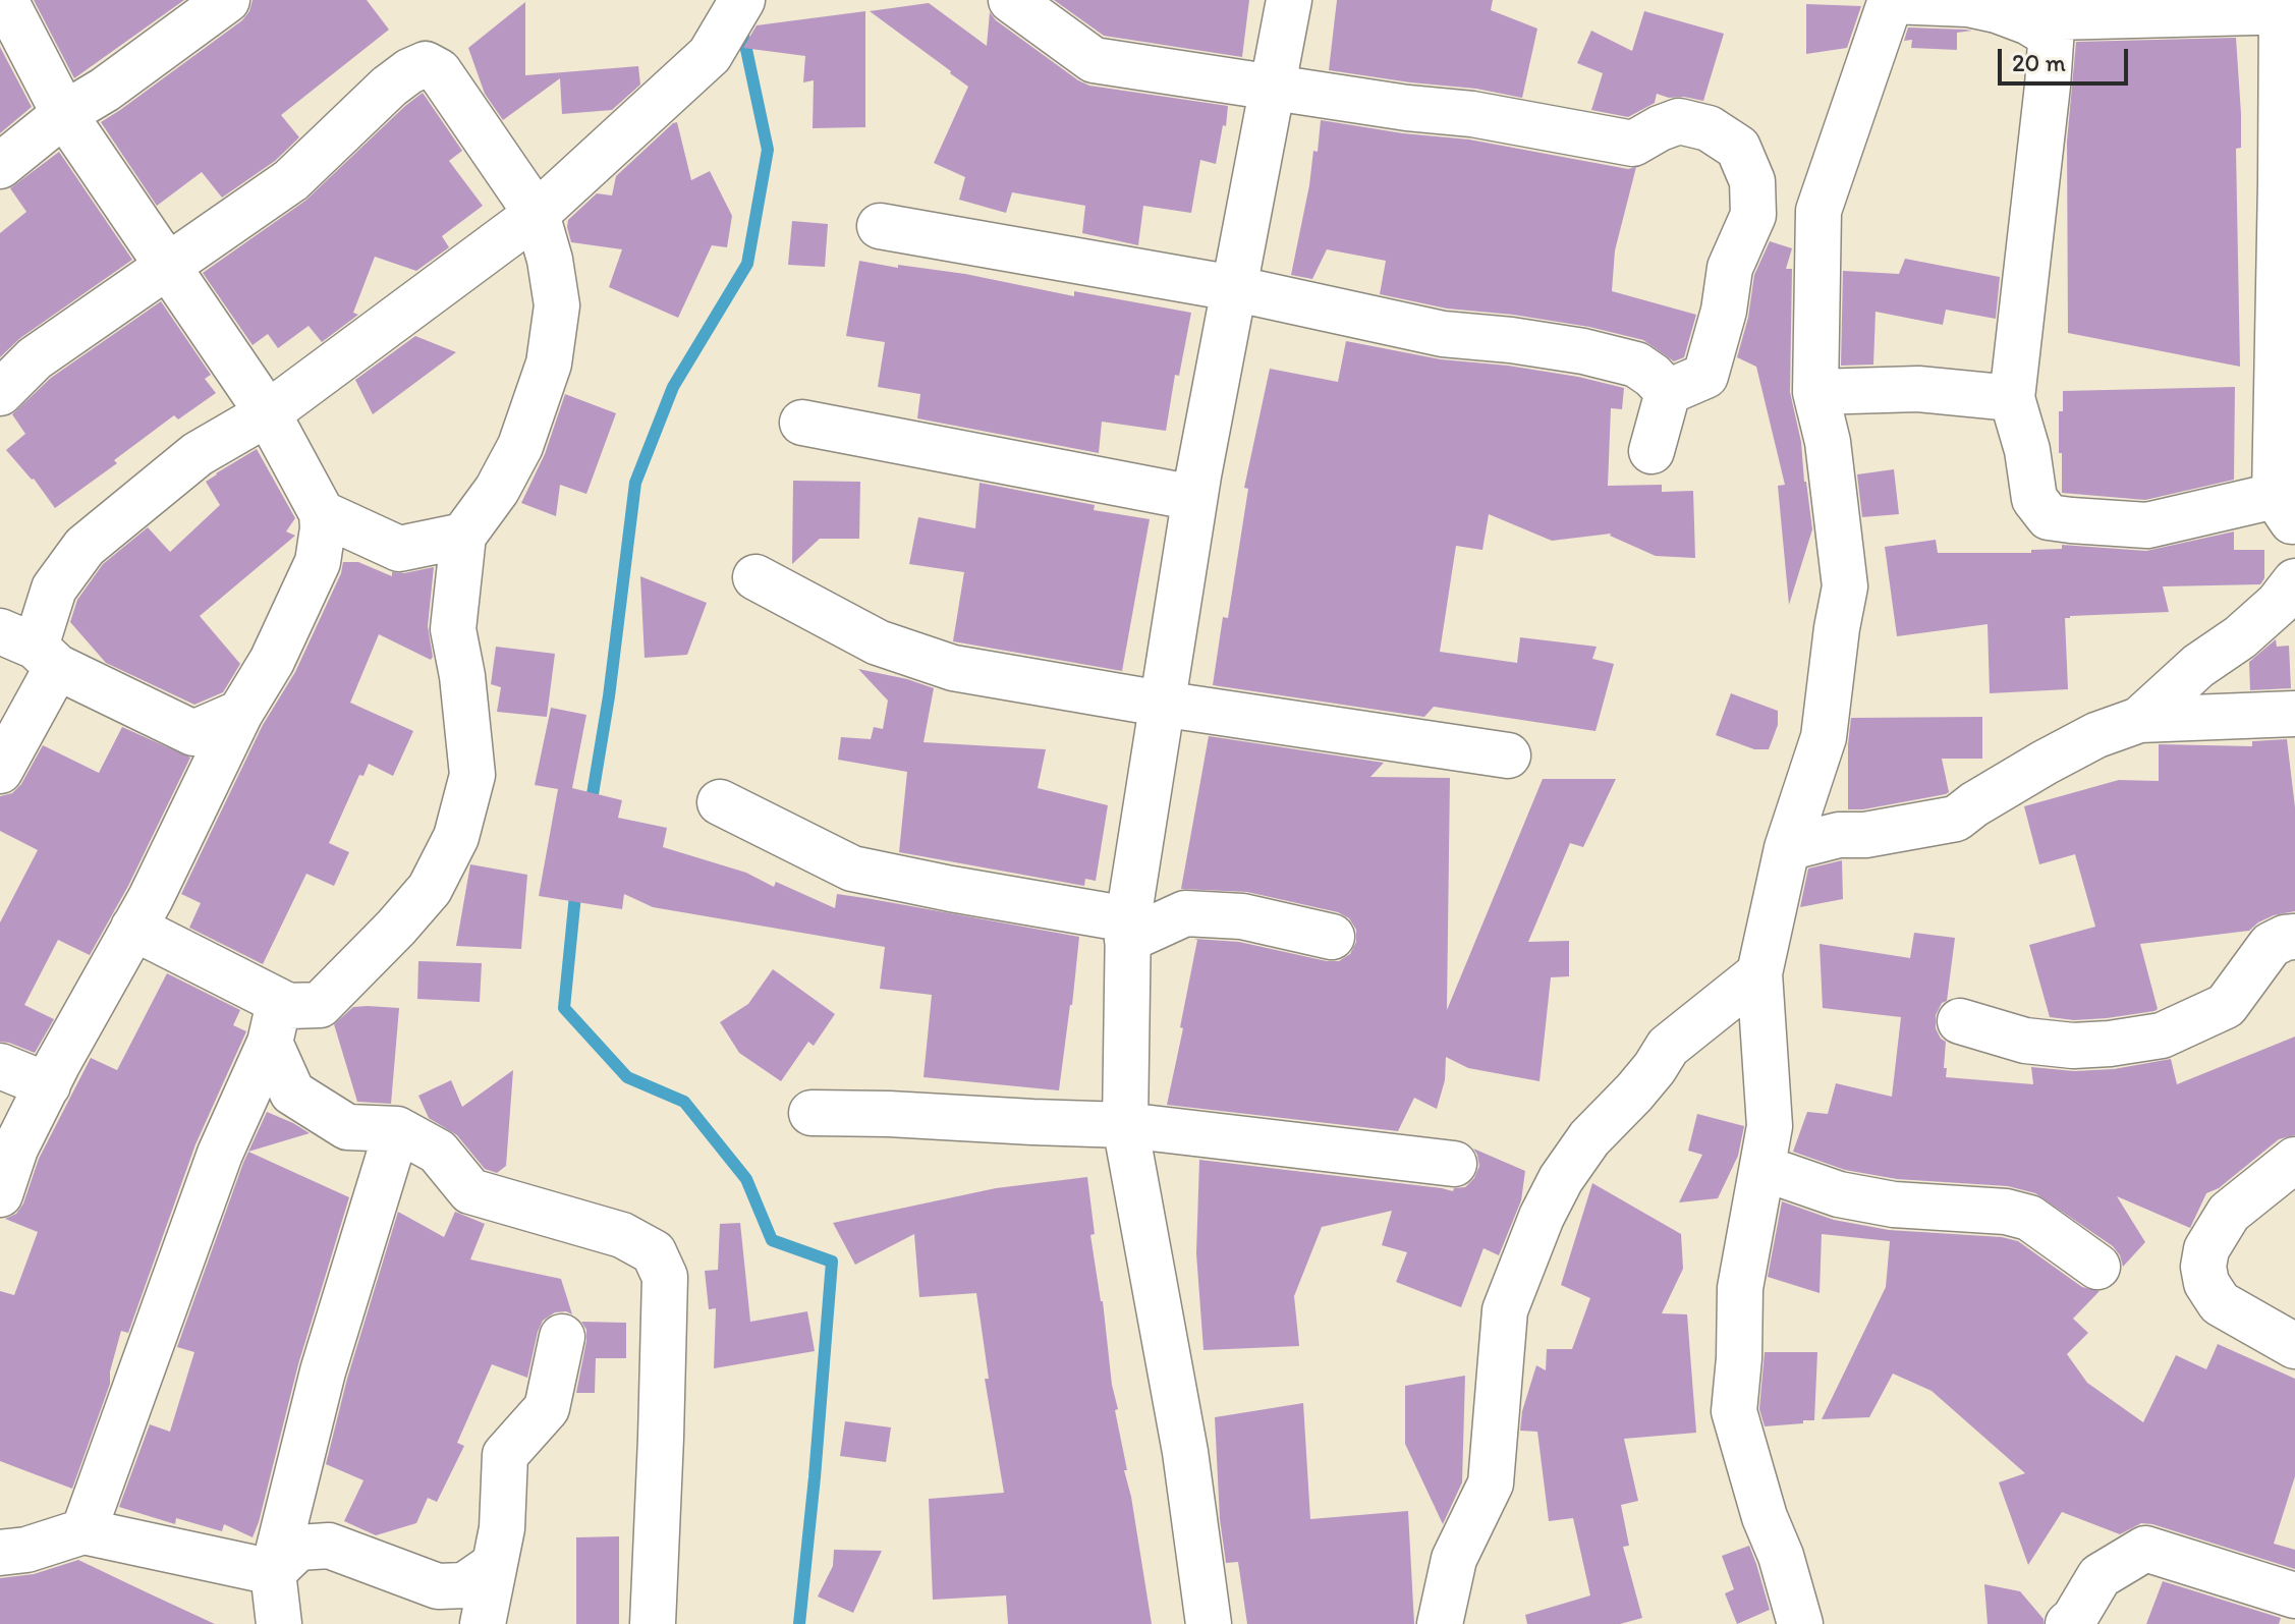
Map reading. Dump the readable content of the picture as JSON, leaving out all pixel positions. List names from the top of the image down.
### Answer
{
  "scale_bar": "20 m"
}
